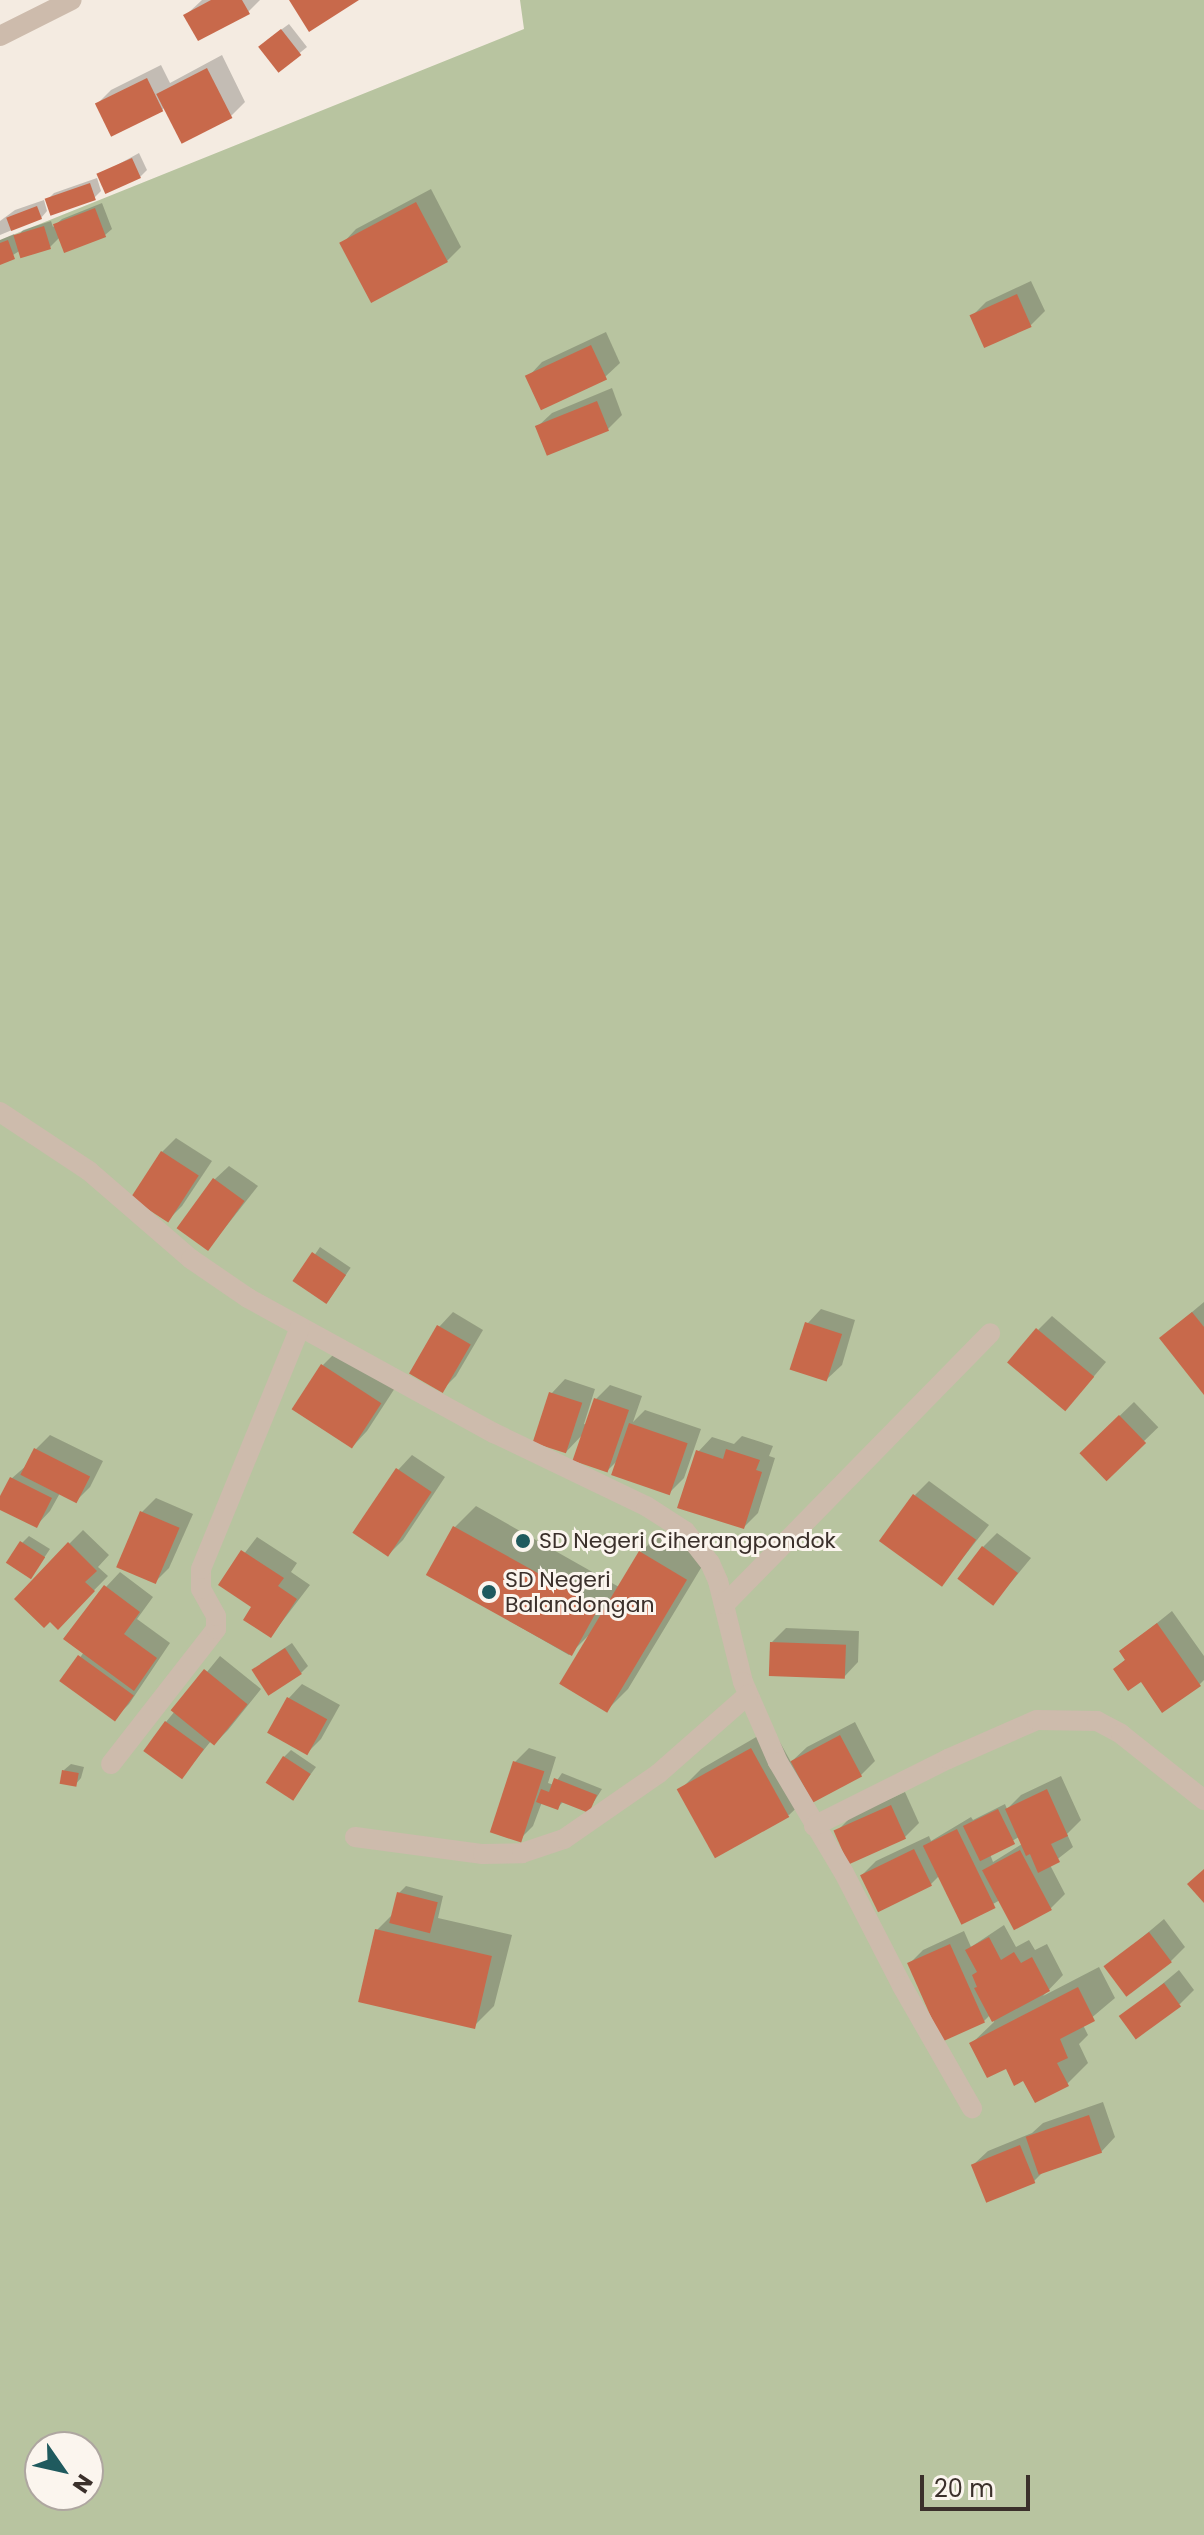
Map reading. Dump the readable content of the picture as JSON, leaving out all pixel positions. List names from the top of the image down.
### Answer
{
  "places": ["SD Negeri Ciherangpondok", "SD Negeri Balandongan"],
  "scale_bar": "20 m",
  "north": "bottom right"
}
